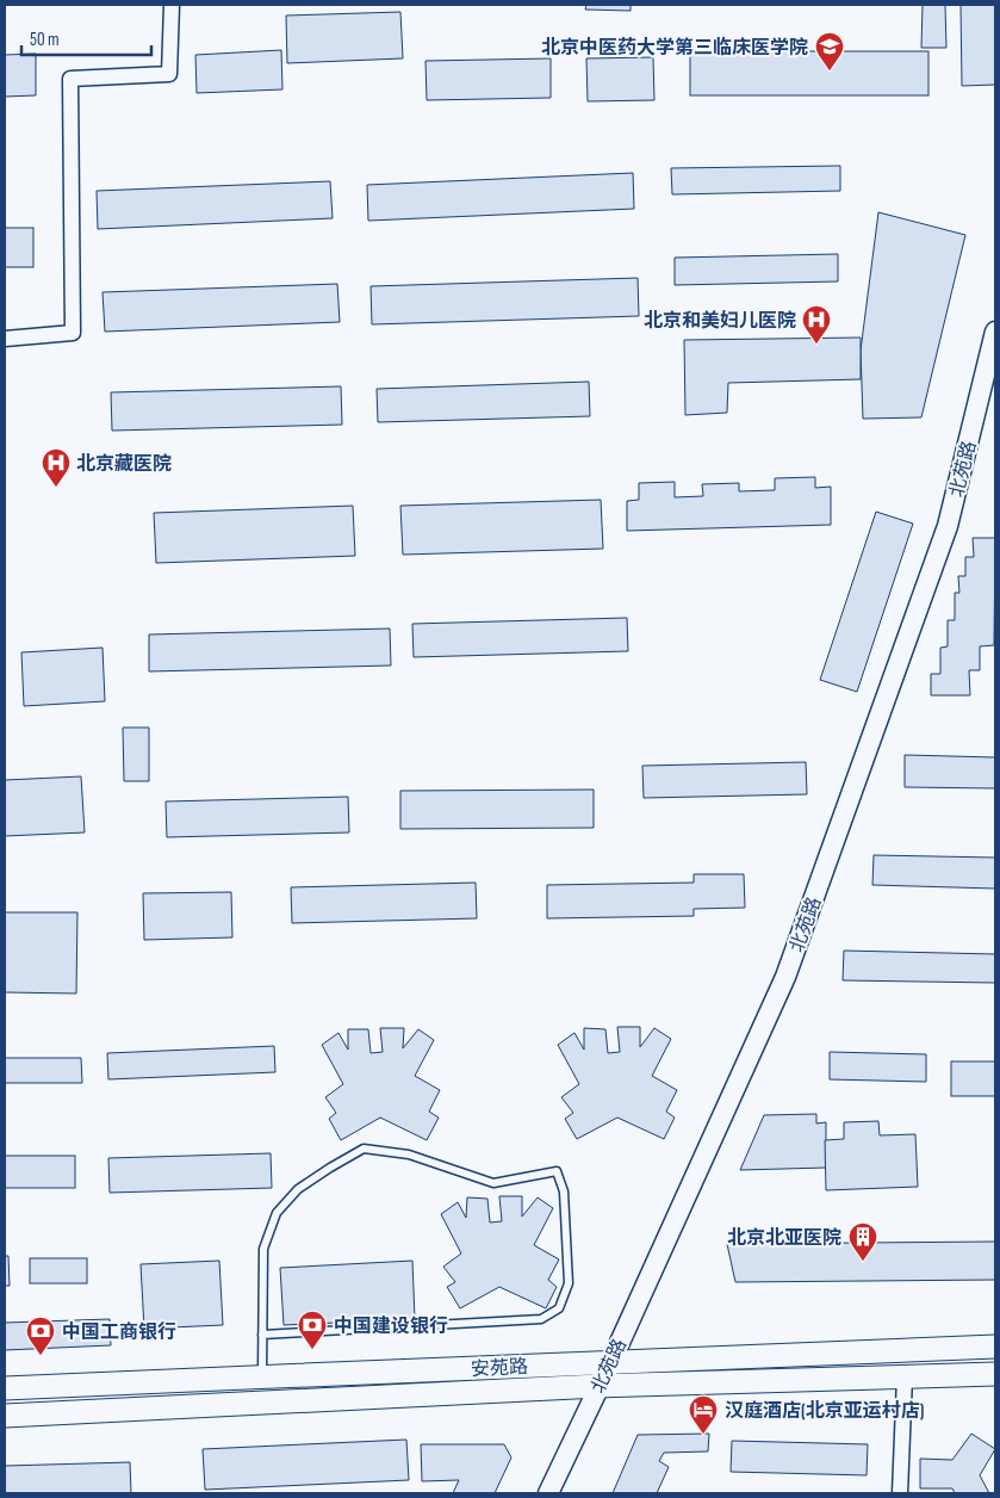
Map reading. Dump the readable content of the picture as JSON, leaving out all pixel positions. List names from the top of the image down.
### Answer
{
  "streets": {
    "main road": ["安苑路"],
    "street": ["北苑路"]
  },
  "crossings": [
    ["北苑路", "安苑路"]
  ],
  "places": {
    "school or university": ["北京中医药大学第三临床医学院"],
    "hospital": ["北京和美妇儿医院", "北京藏医院"],
    "building": ["北京北亚医院"],
    "bank": ["中国建设银行", "中国工商银行"],
    "hotel": ["汉庭酒店(北京亚运村店)"]
  },
  "scale_bar": "50 m"
}
